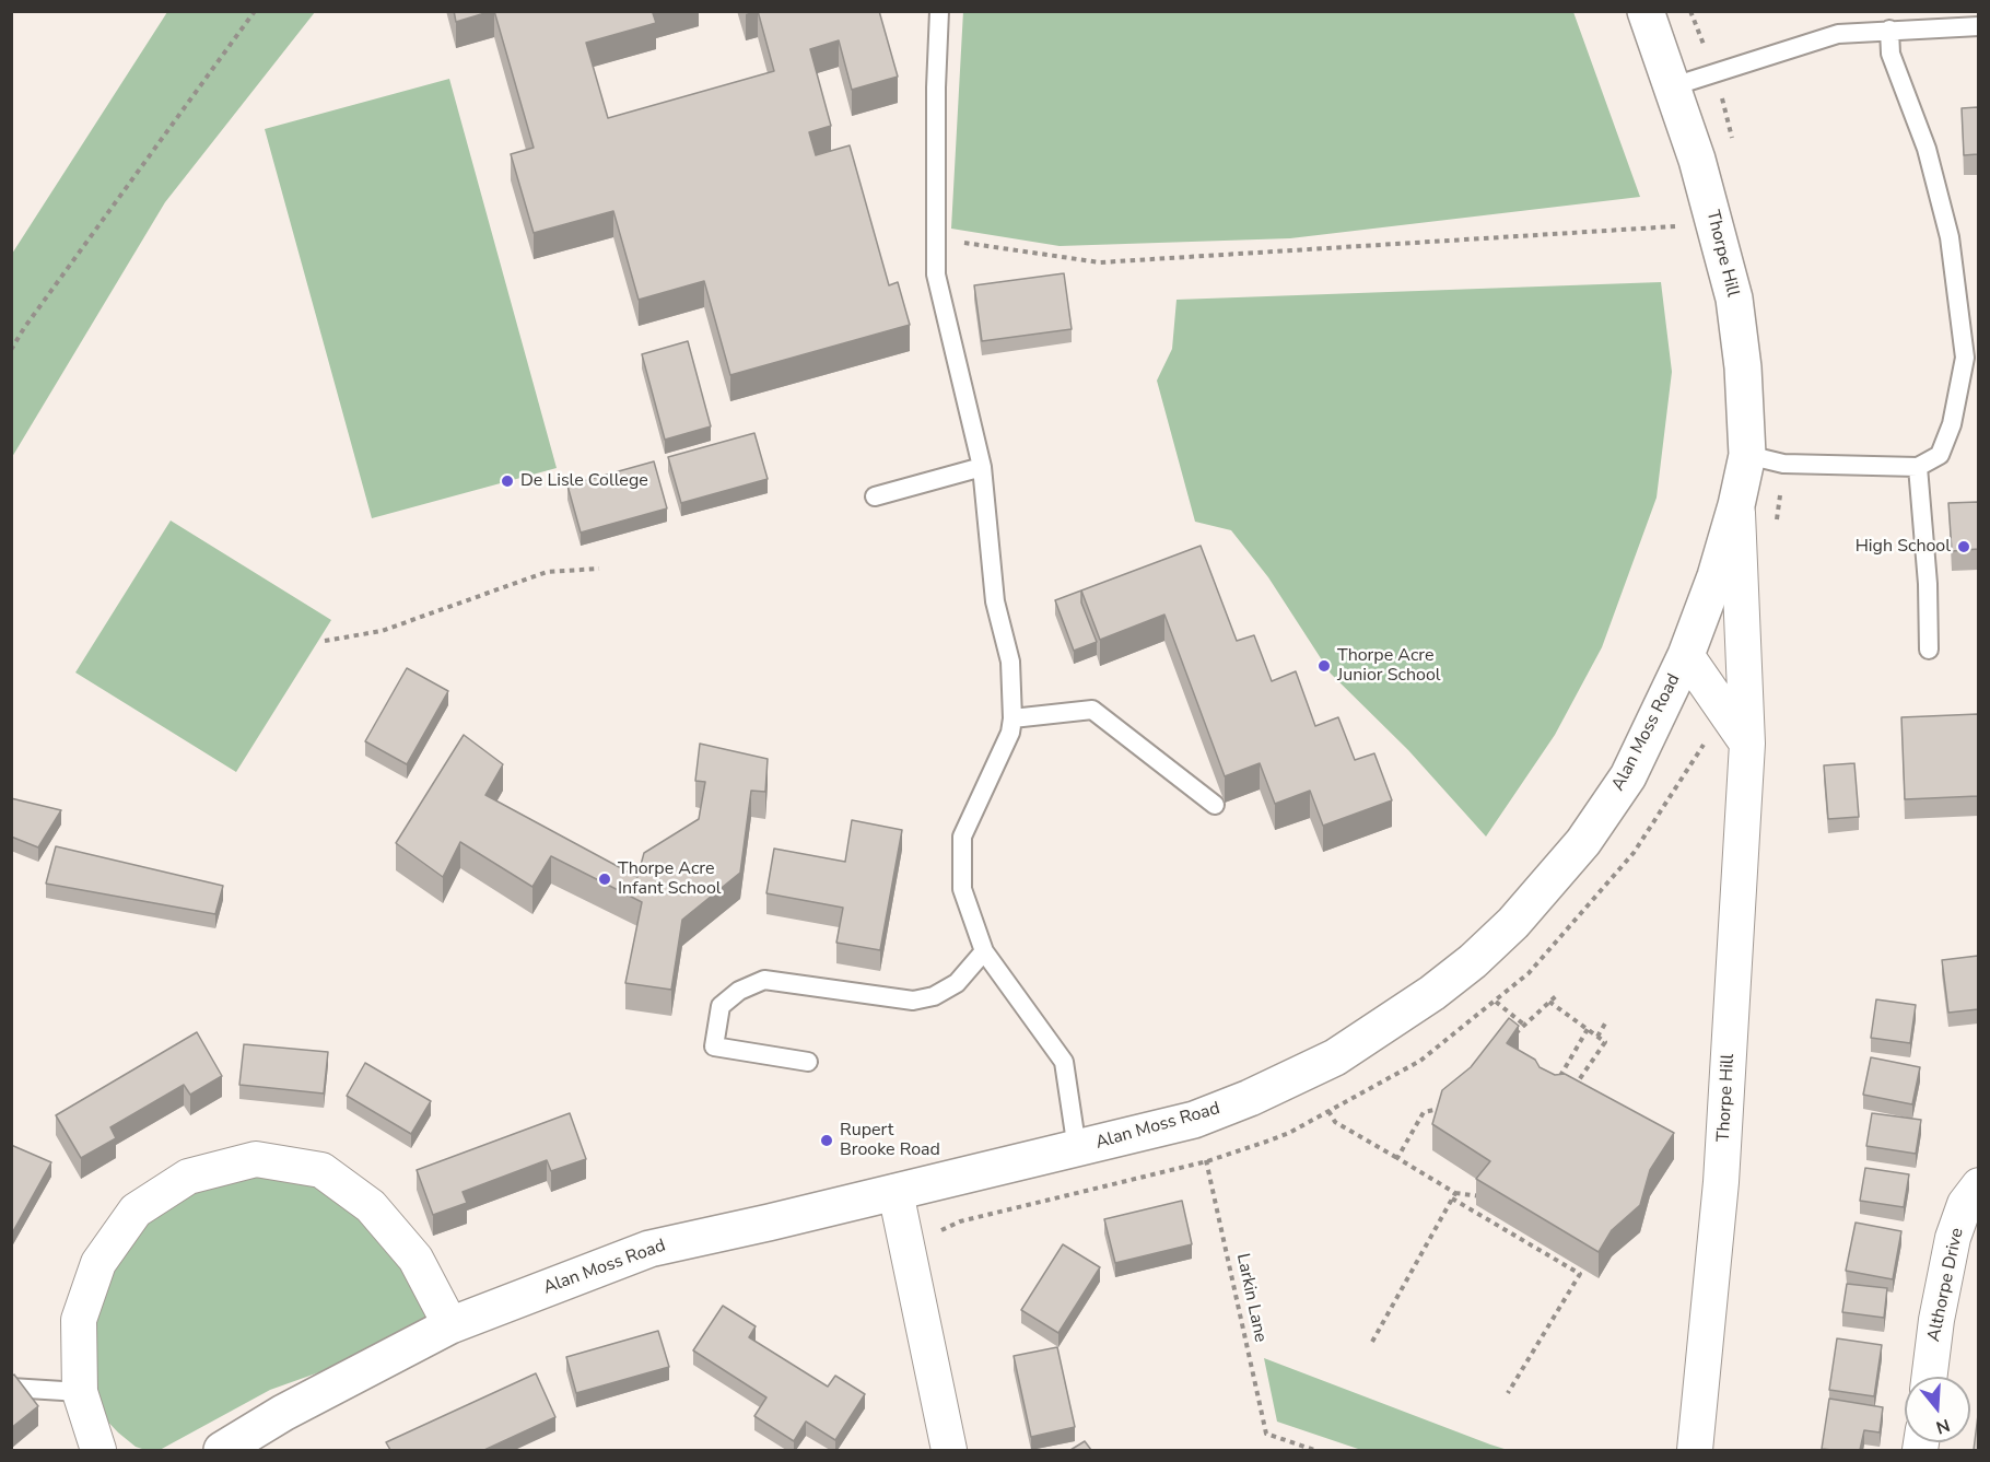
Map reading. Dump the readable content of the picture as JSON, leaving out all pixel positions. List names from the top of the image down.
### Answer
{
  "streets": {
    "street": ["Thorpe Hill", "Alan Moss Road", "Althorpe Drive"],
    "path": ["Larkin Lane"]
  },
  "crossings": [
    ["Thorpe Hill", "Alan Moss Road"],
    ["Alan Moss Road", "Larkin Lane"]
  ],
  "places": [
    "De Lisle College",
    "High School",
    "Thorpe Acre Junior School",
    "Thorpe Acre Infant School",
    "Rupert Brooke Road"
  ],
  "north": "bottom"
}
